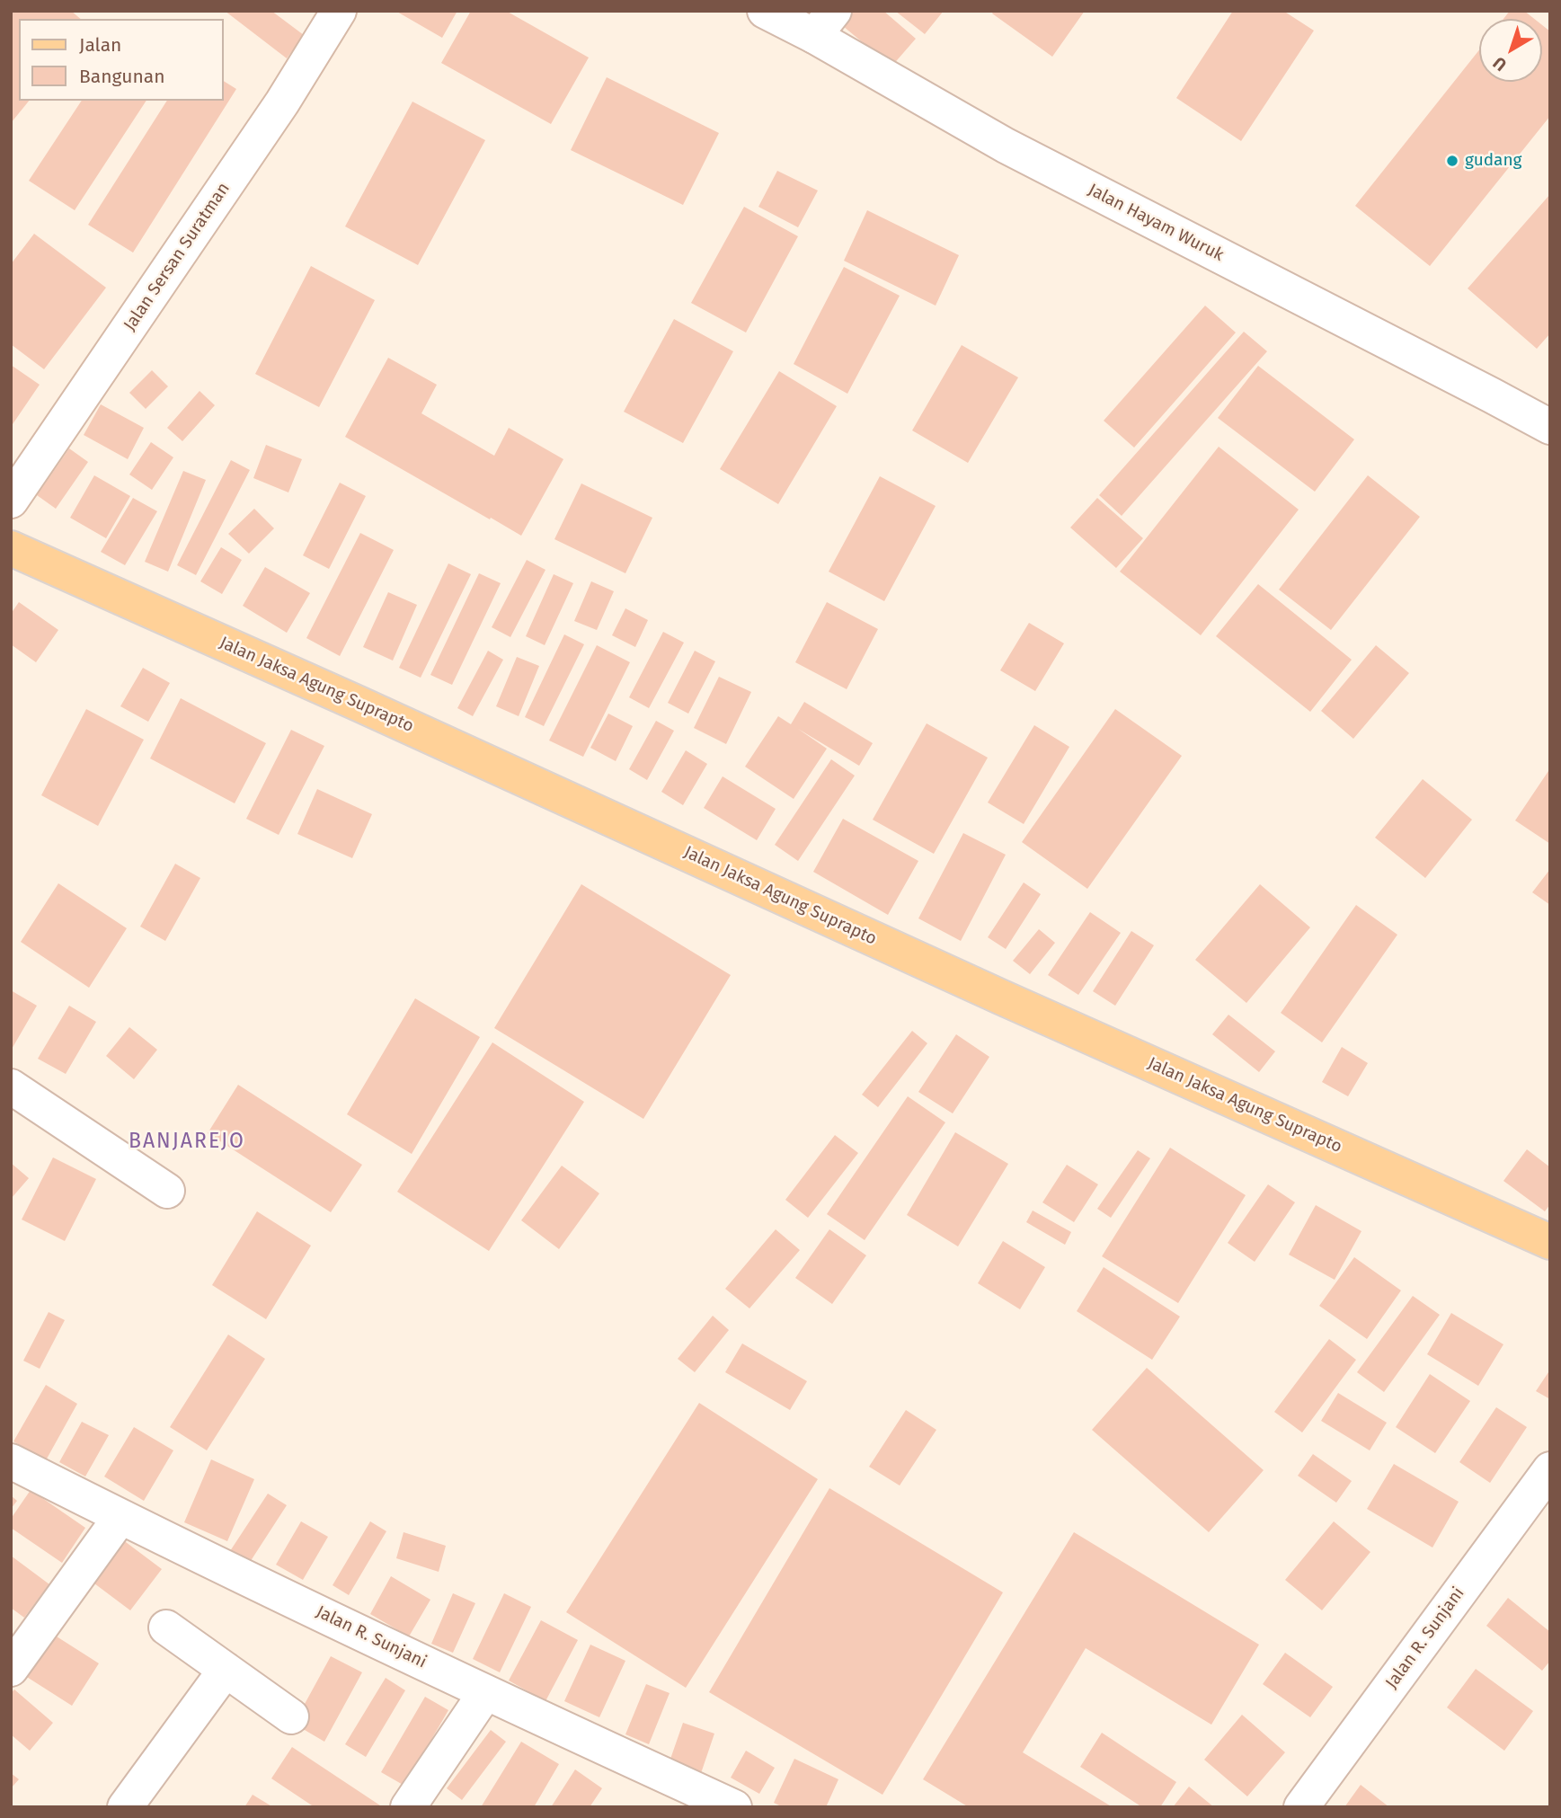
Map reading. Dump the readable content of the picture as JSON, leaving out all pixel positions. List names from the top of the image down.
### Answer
{
  "streets": {
    "main road": ["Jalan Jaksa Agung Suprapto"],
    "street": ["Jalan Hayam Wuruk", "Jalan Sersan Suratman", "Jalan R. Sunjani"]
  },
  "districts": ["BANJAREJO"],
  "places": ["gudang"],
  "legend": ["Jalan", "Bangunan"],
  "north": "bottom left"
}
